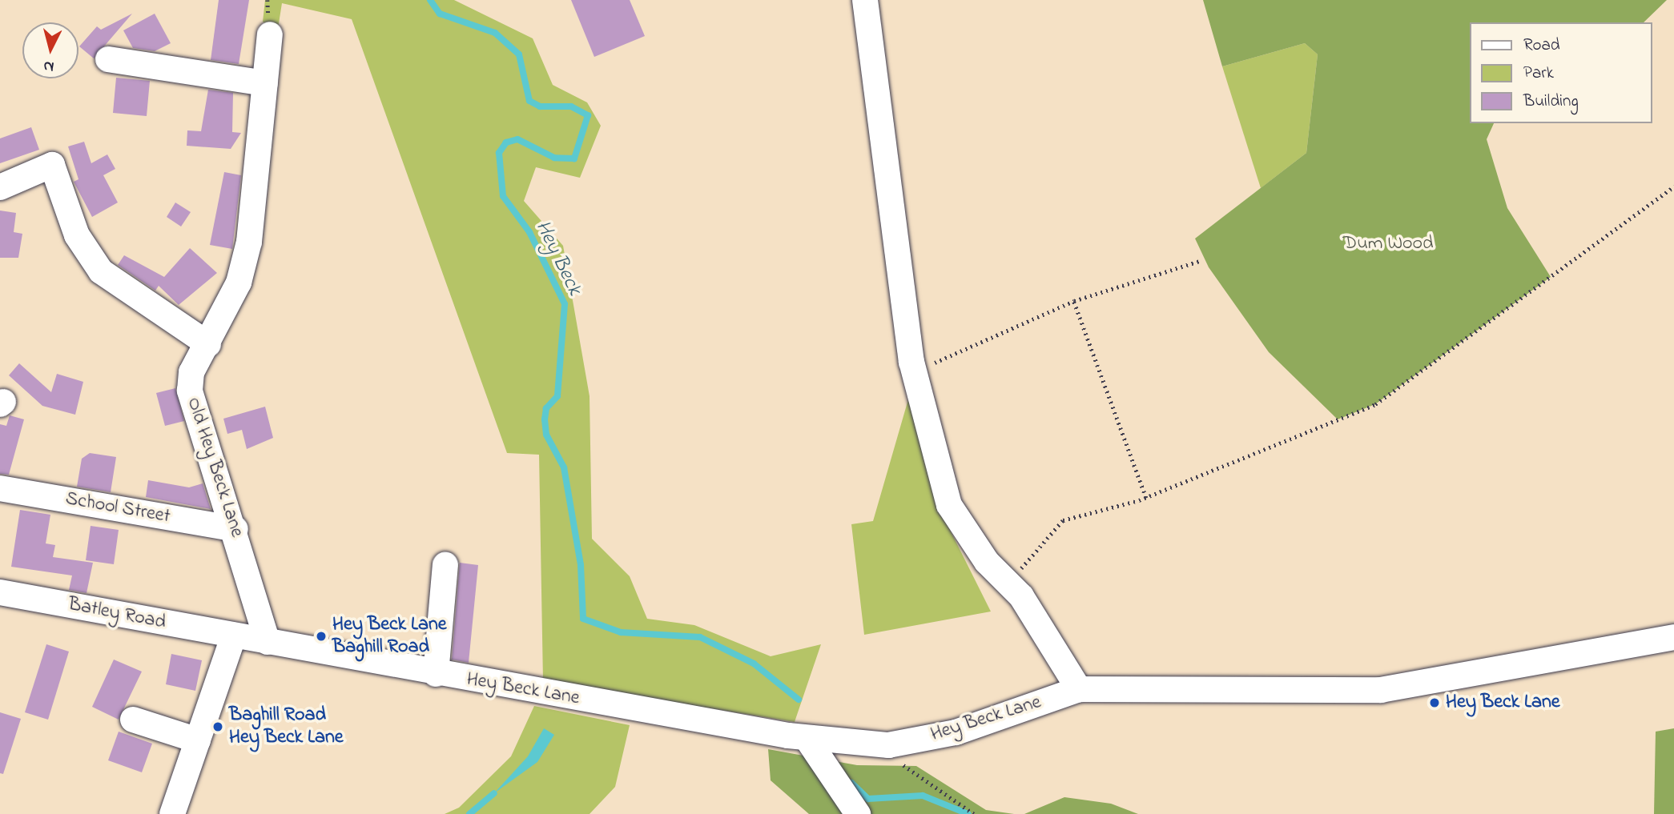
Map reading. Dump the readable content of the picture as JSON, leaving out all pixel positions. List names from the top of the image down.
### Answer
{
  "streets": {
    "street": [
      "Old Hey Beck Lane",
      "School Street",
      "Batley Road",
      "Hey Beck Lane"
    ]
  },
  "crossings": [
    ["Old Hey Beck Lane", "School Street"],
    ["Old Hey Beck Lane", "Hey Beck Lane"],
    ["Batley Road", "Hey Beck Lane"]
  ],
  "water": ["Hey Beck"],
  "parks": ["Dum Wood"],
  "places": ["Hey Beck Lane Baghill Road", "Hey Beck Lane", "Baghill Road Hey Beck Lane"],
  "legend": ["Road", "Park", "Building"],
  "north": "bottom"
}
